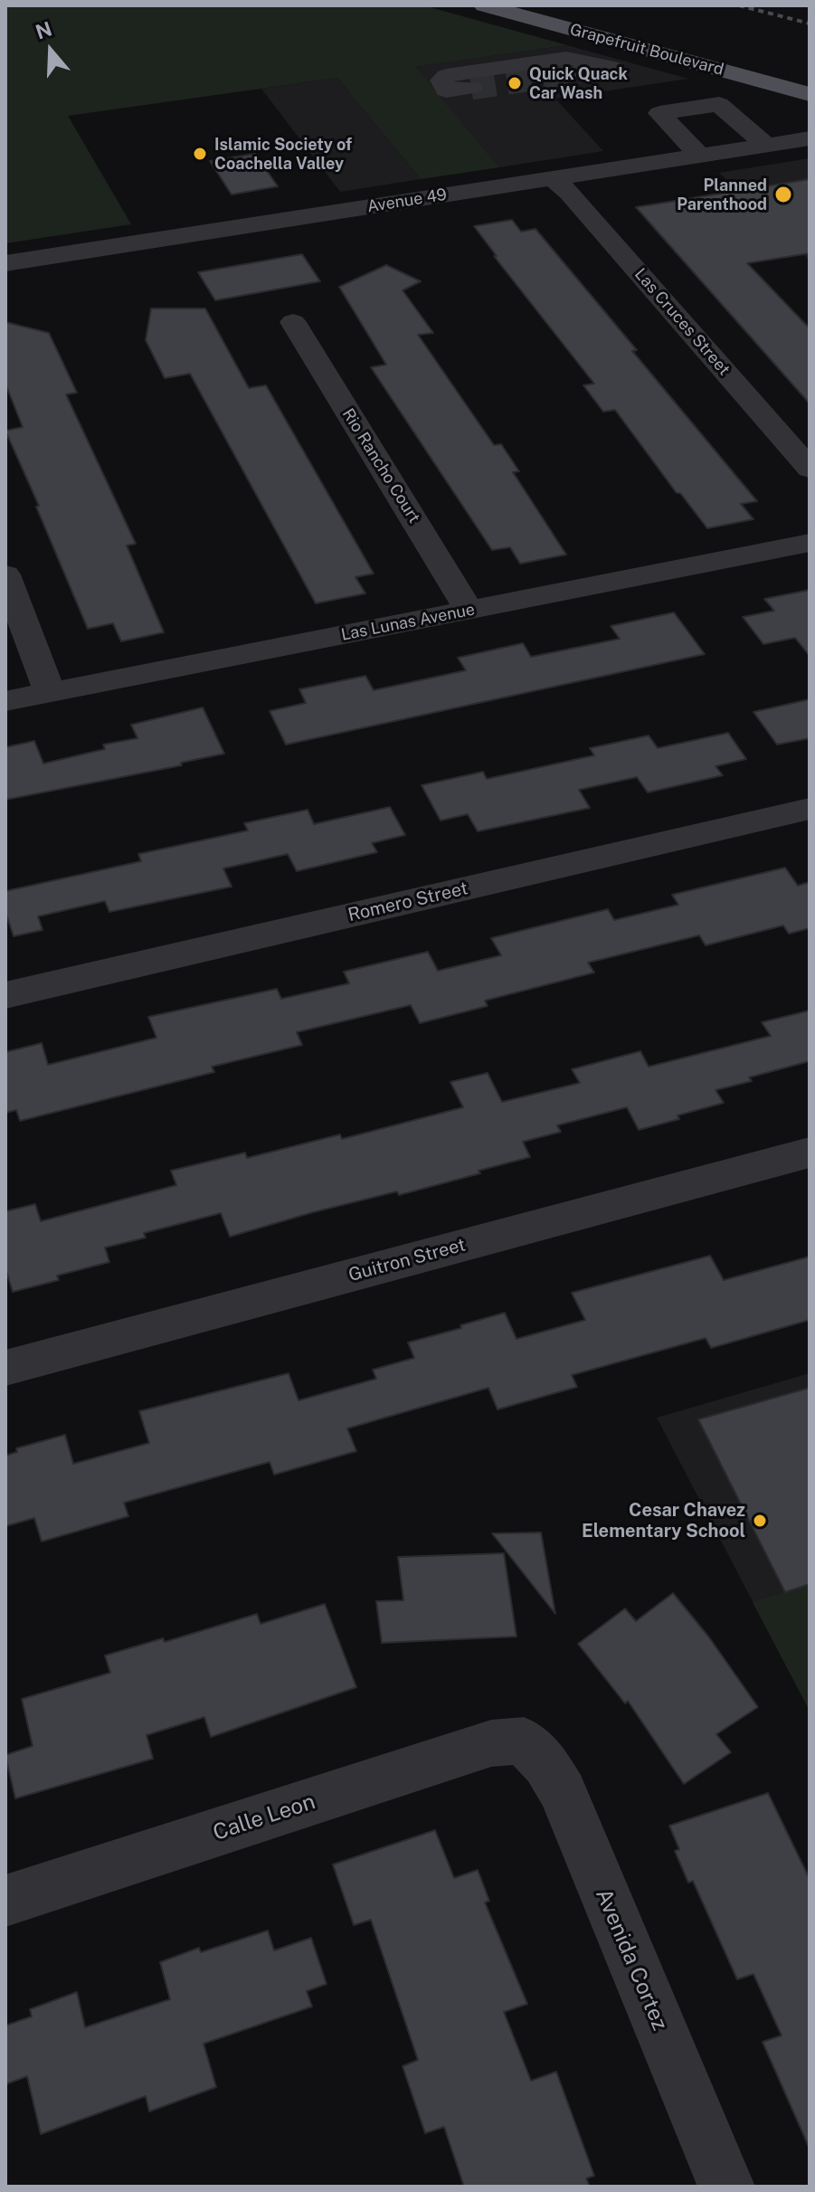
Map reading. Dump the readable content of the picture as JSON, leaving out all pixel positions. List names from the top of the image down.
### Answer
{
  "streets": {
    "main road": ["Grapefruit Boulevard"],
    "street": [
      "Avenue 49",
      "Las Cruces Street",
      "Rio Rancho Court",
      "Las Lunas Avenue",
      "Romero Street",
      "Guitron Street",
      "Calle Leon",
      "Avenida Cortez"
    ]
  },
  "crossings": [
    ["Avenue 49", "Las Cruces Street"],
    ["Rio Rancho Court", "Las Lunas Avenue"],
    ["Calle Leon", "Avenida Cortez"]
  ],
  "places": [
    "Quick Quack Car Wash",
    "Islamic Society of Coachella Valley",
    "Planned Parenthood",
    "Cesar Chavez Elementary School"
  ],
  "north": "top"
}
